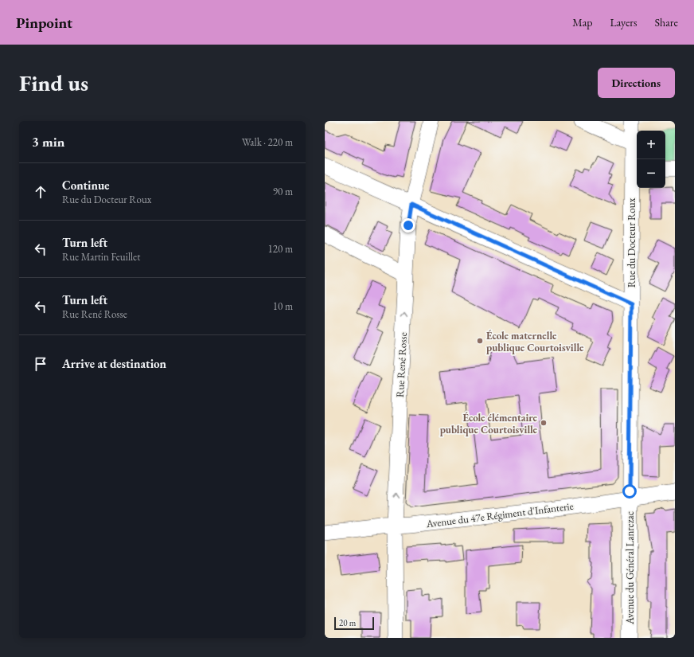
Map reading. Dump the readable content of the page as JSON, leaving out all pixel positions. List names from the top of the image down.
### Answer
{
  "streets": {
    "street": [
      "Rue du Docteur Roux",
      "Rue René Rosse",
      "Avenue du 47e Régiment d'Infanterie",
      "Avenue du Général Lanrezac"
    ]
  },
  "crossings": [
    ["Rue du Docteur Roux", "Avenue du 47e Régiment d'Infanterie"],
    ["Rue du Docteur Roux", "Avenue du Général Lanrezac"],
    ["Rue René Rosse", "Avenue du 47e Régiment d'Infanterie"],
    ["Avenue du 47e Régiment d'Infanterie", "Avenue du Général Lanrezac"]
  ],
  "one_way": ["Rue René Rosse"],
  "places": ["École maternelle publique Courtoisville", "École élémentaire publique Courtoisville"],
  "scale_bar": "20 m",
  "page": {
    "header": "Pinpoint",
    "nav": ["Map", "Layers", "Share"],
    "buttons": "Directions",
    "title": "Find us",
    "heading": ["3 min", "Walk · 220 m"],
    "map_buttons": ["+", "−"],
    "list": [
      ["Continue", "Rue du Docteur Roux", "90 m"],
      ["Turn left", "Rue Martin Feuillet", "120 m"],
      ["Turn left", "Rue René Rosse", "10 m"],
      "Arrive at destination"
    ],
    "scale": "20 m"
  }
}
